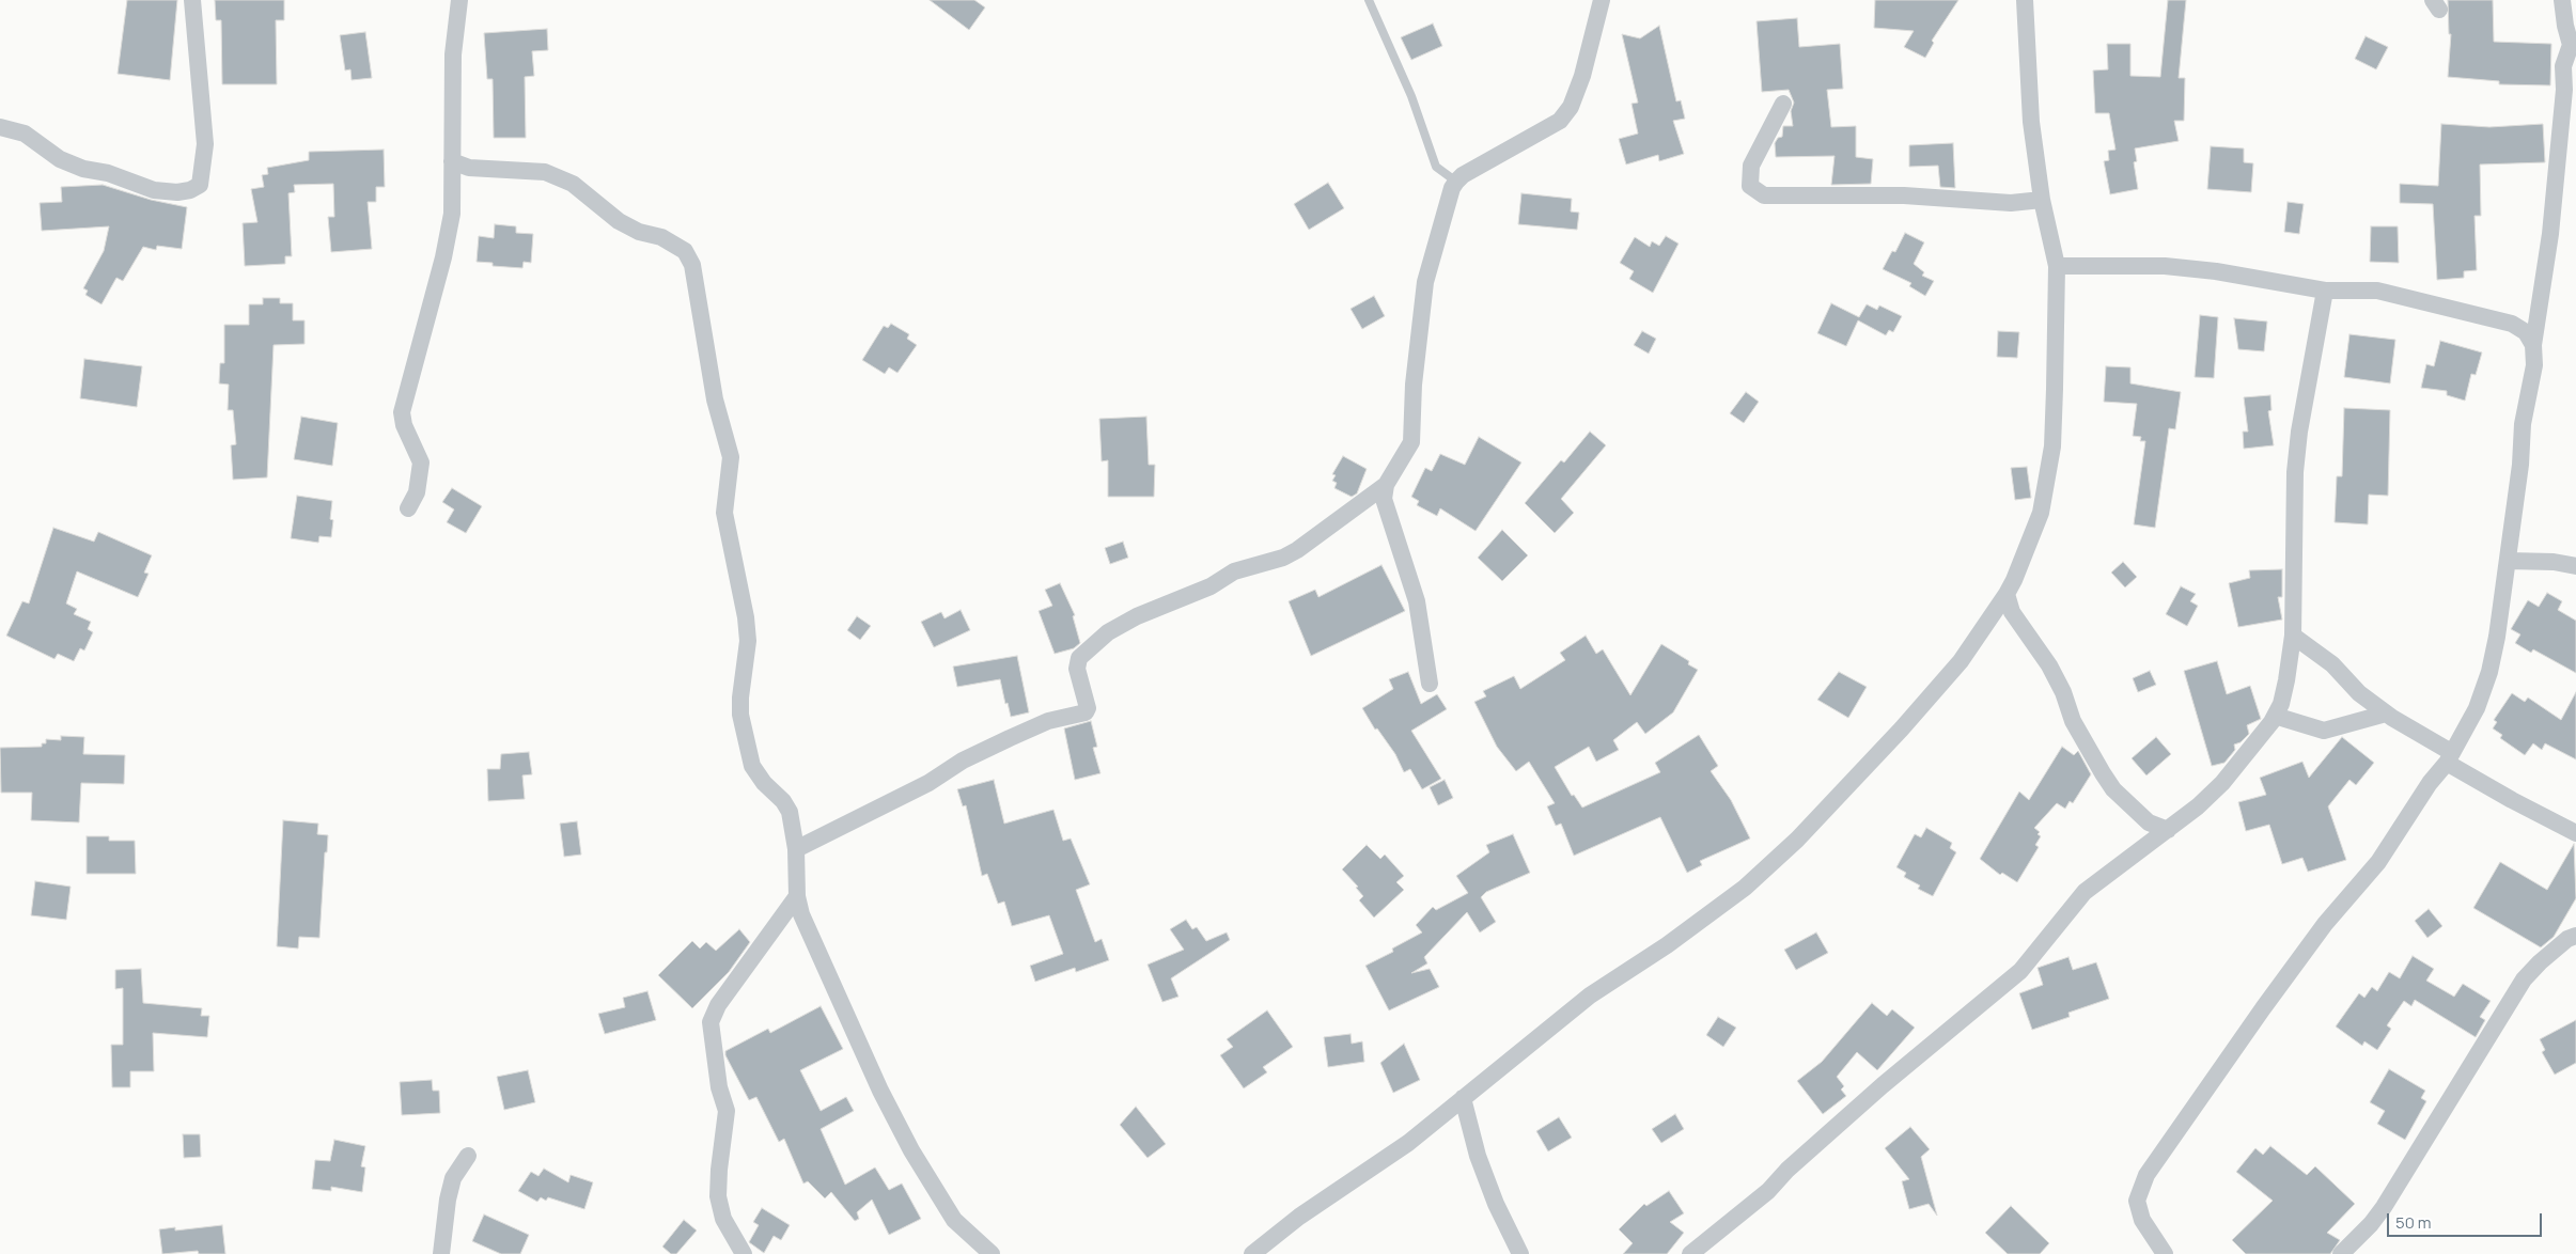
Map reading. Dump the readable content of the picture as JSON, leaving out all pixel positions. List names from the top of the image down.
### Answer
{
  "scale_bar": "50 m"
}
